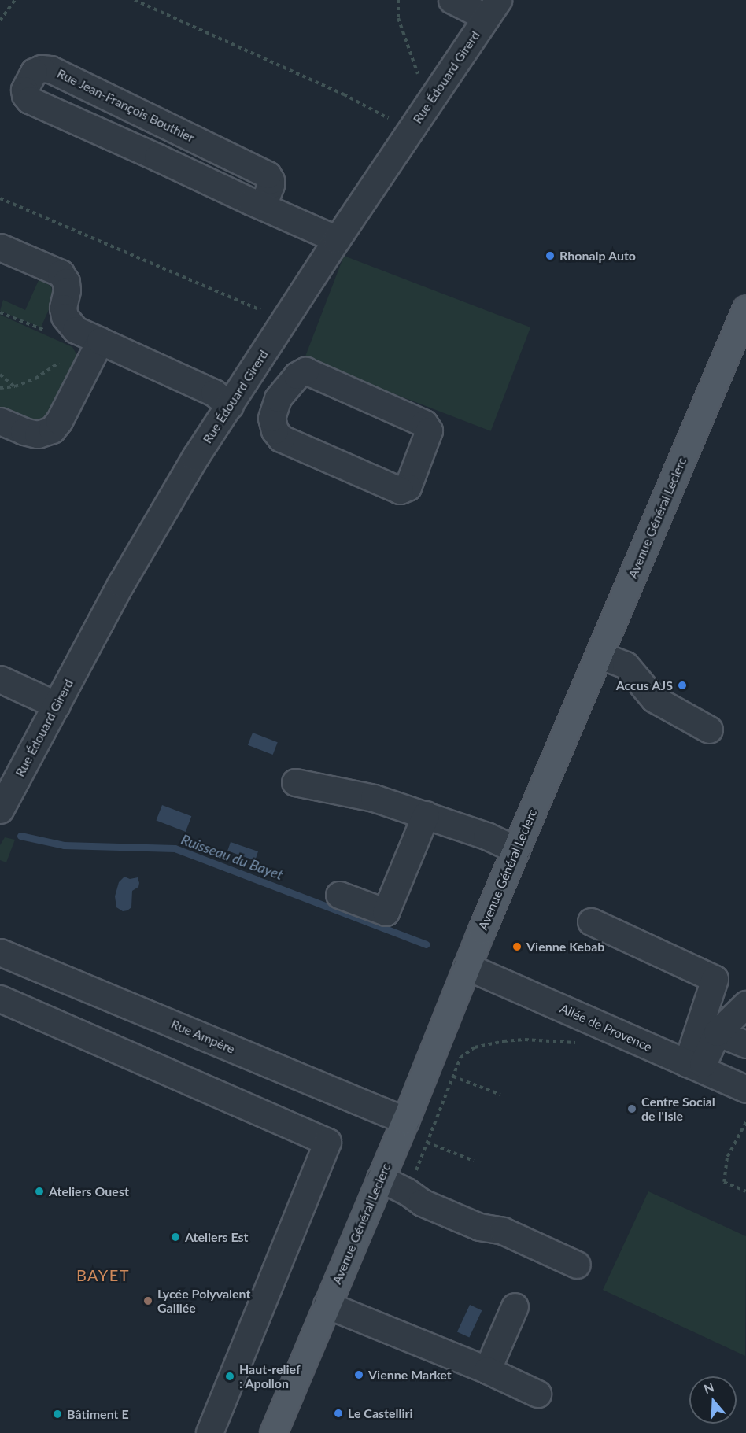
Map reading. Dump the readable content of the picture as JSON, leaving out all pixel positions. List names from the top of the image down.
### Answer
{
  "streets": {
    "main road": ["Avenue Général Leclerc"],
    "street": [
      "Rue Édouard Girerd",
      "Rue Jean-François Bouthier",
      "Allée de Provence",
      "Rue Ampère"
    ]
  },
  "crossings": [
    ["Rue Édouard Girerd", "Rue Jean-François Bouthier"],
    ["Avenue Général Leclerc", "Allée de Provence"],
    ["Avenue Général Leclerc", "Rue Ampère"]
  ],
  "districts": ["BAYET"],
  "water": ["Ruisseau du Bayet"],
  "places": [
    "Rhonalp Auto",
    "Accus AJS",
    "Vienne Kebab",
    "Centre Social de l'Isle",
    "Ateliers Ouest",
    "Ateliers Est",
    "Lycée Polyvalent Galilée",
    "Vienne Market",
    "Haut-relief : Apollon",
    "Le Castelliri",
    "Bâtiment E"
  ],
  "north": "top"
}
